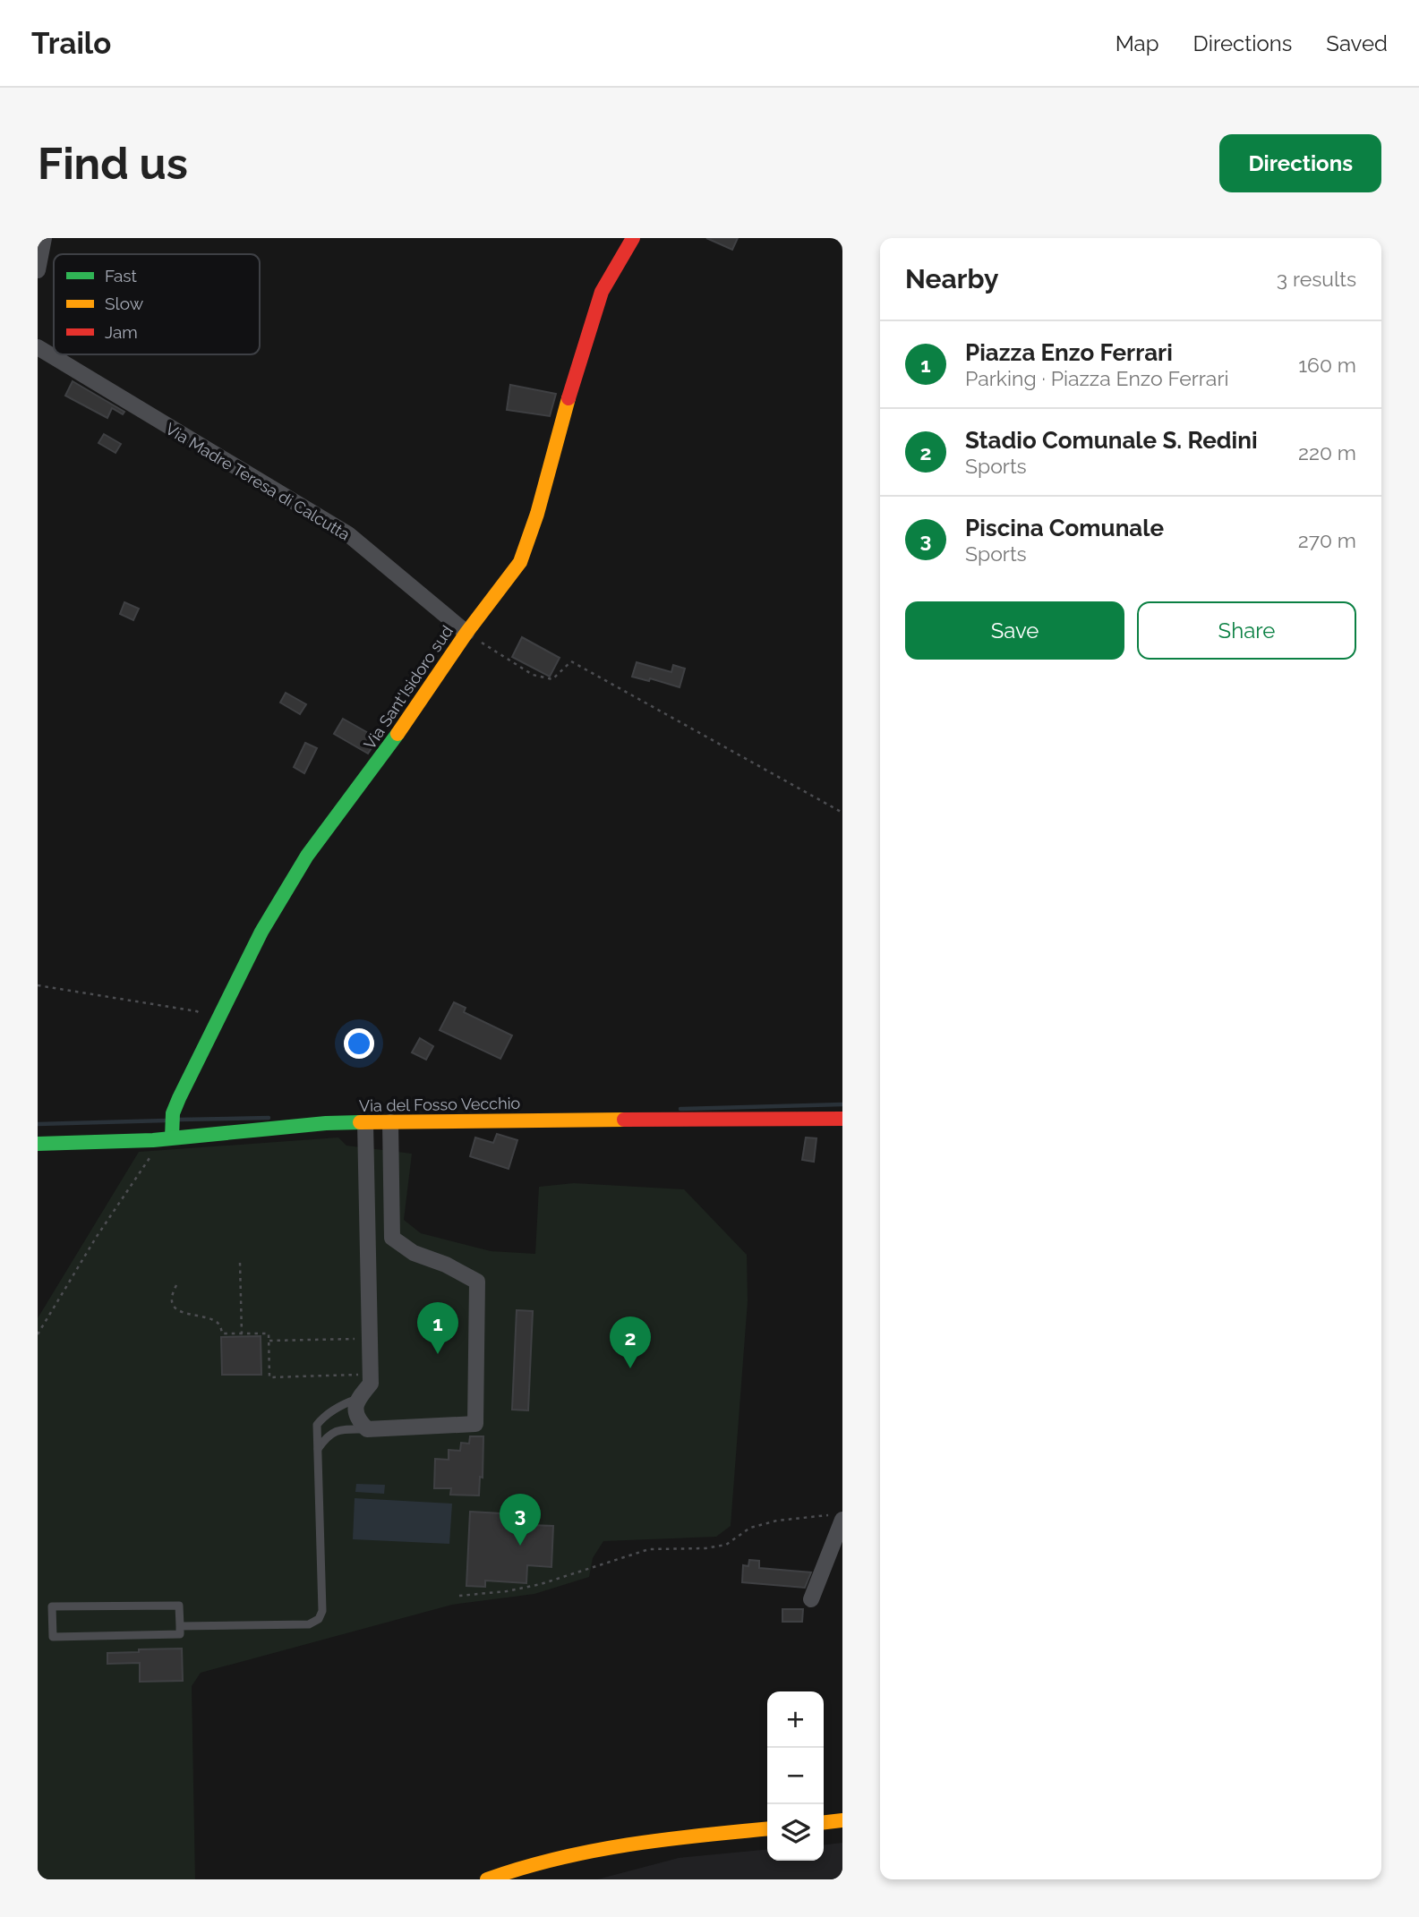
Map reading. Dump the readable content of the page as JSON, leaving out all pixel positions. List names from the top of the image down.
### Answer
{
  "streets": {
    "main road": ["Via Sant'Isidoro sud", "Via del Fosso Vecchio"],
    "street": ["Via Madre Teresa di Calcutta"]
  },
  "crossings": [
    ["Via Madre Teresa di Calcutta", "Via Sant'Isidoro sud"],
    ["Via Sant'Isidoro sud", "Via del Fosso Vecchio"]
  ],
  "legend": ["Fast", "Slow", "Jam"],
  "page": {
    "header": "Trailo",
    "nav": ["Map", "Directions", "Saved"],
    "buttons": [
      "Directions",
      ["Save", "Share"]
    ],
    "title": "Find us",
    "heading": ["Nearby", "3 results"],
    "list": [
      {
        "mark": "1",
        "name": "Piazza Enzo Ferrari",
        "note": "Parking · Piazza Enzo Ferrari",
        "value": "160 m"
      },
      {
        "mark": "2",
        "name": "Stadio Comunale S. Redini",
        "note": "Sports",
        "value": "220 m"
      },
      {
        "mark": "3",
        "name": "Piscina Comunale",
        "note": "Sports",
        "value": "270 m"
      }
    ],
    "pins": ["1", "2", "3"],
    "map_buttons": ["+", "−"]
  }
}
